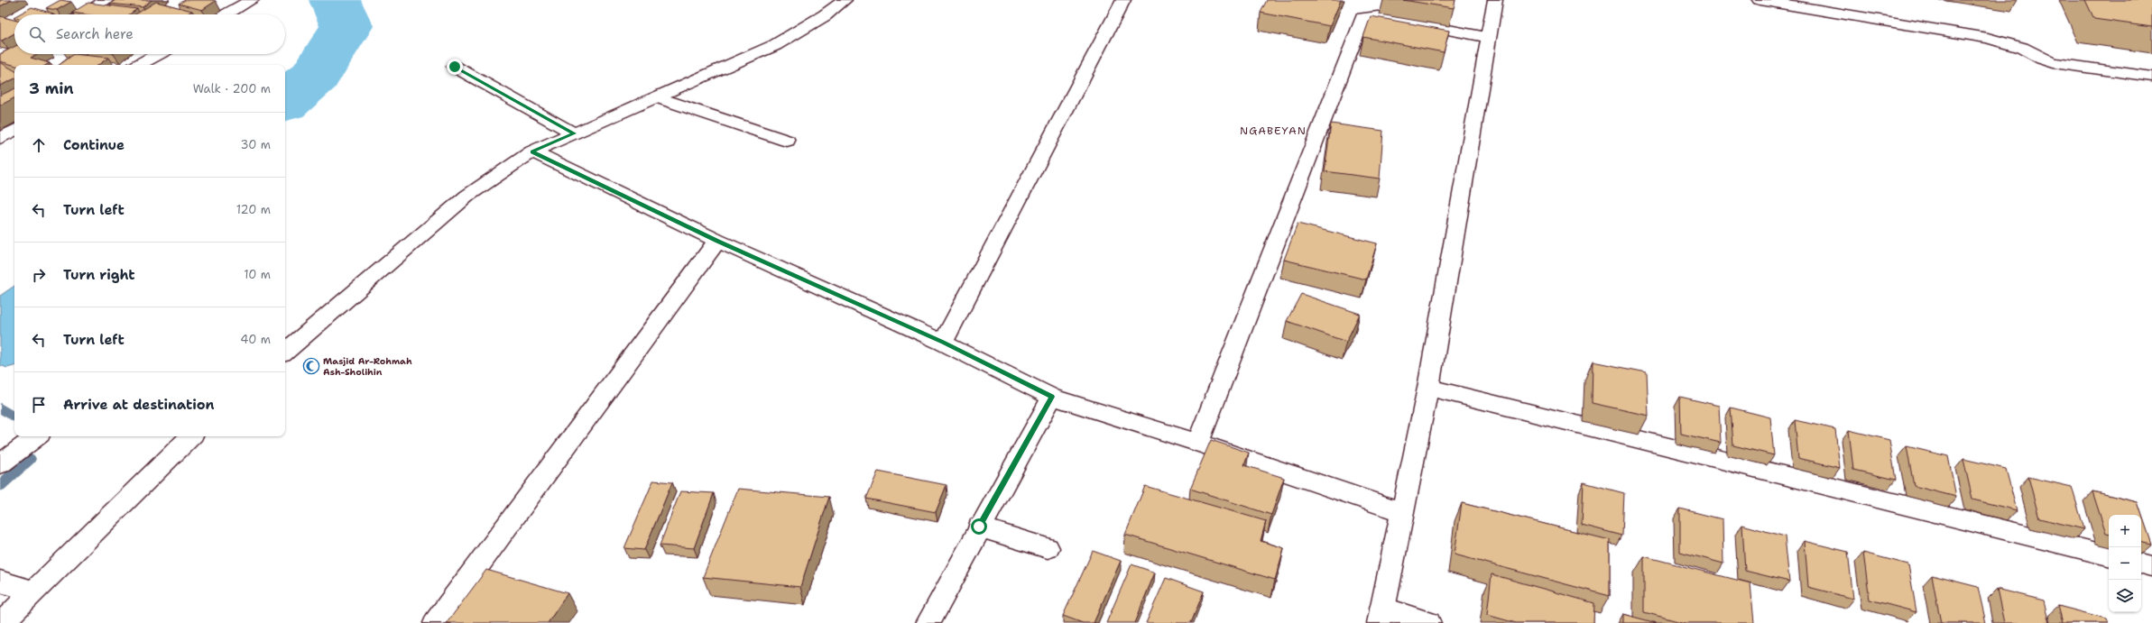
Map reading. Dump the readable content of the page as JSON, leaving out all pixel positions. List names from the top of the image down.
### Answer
{
  "districts": ["NGABEYAN"],
  "places": {
    "mosque": ["Masjid Ar-Rohmah Ash-Sholihin"]
  },
  "page": {
    "search": "Search here",
    "heading": ["3 min", "Walk · 200 m"],
    "list": [
      ["Continue", "30 m"],
      ["Turn left", "120 m"],
      ["Turn right", "10 m"],
      ["Turn left", "40 m"],
      "Arrive at destination"
    ],
    "map_buttons": ["+", "−"]
  }
}
